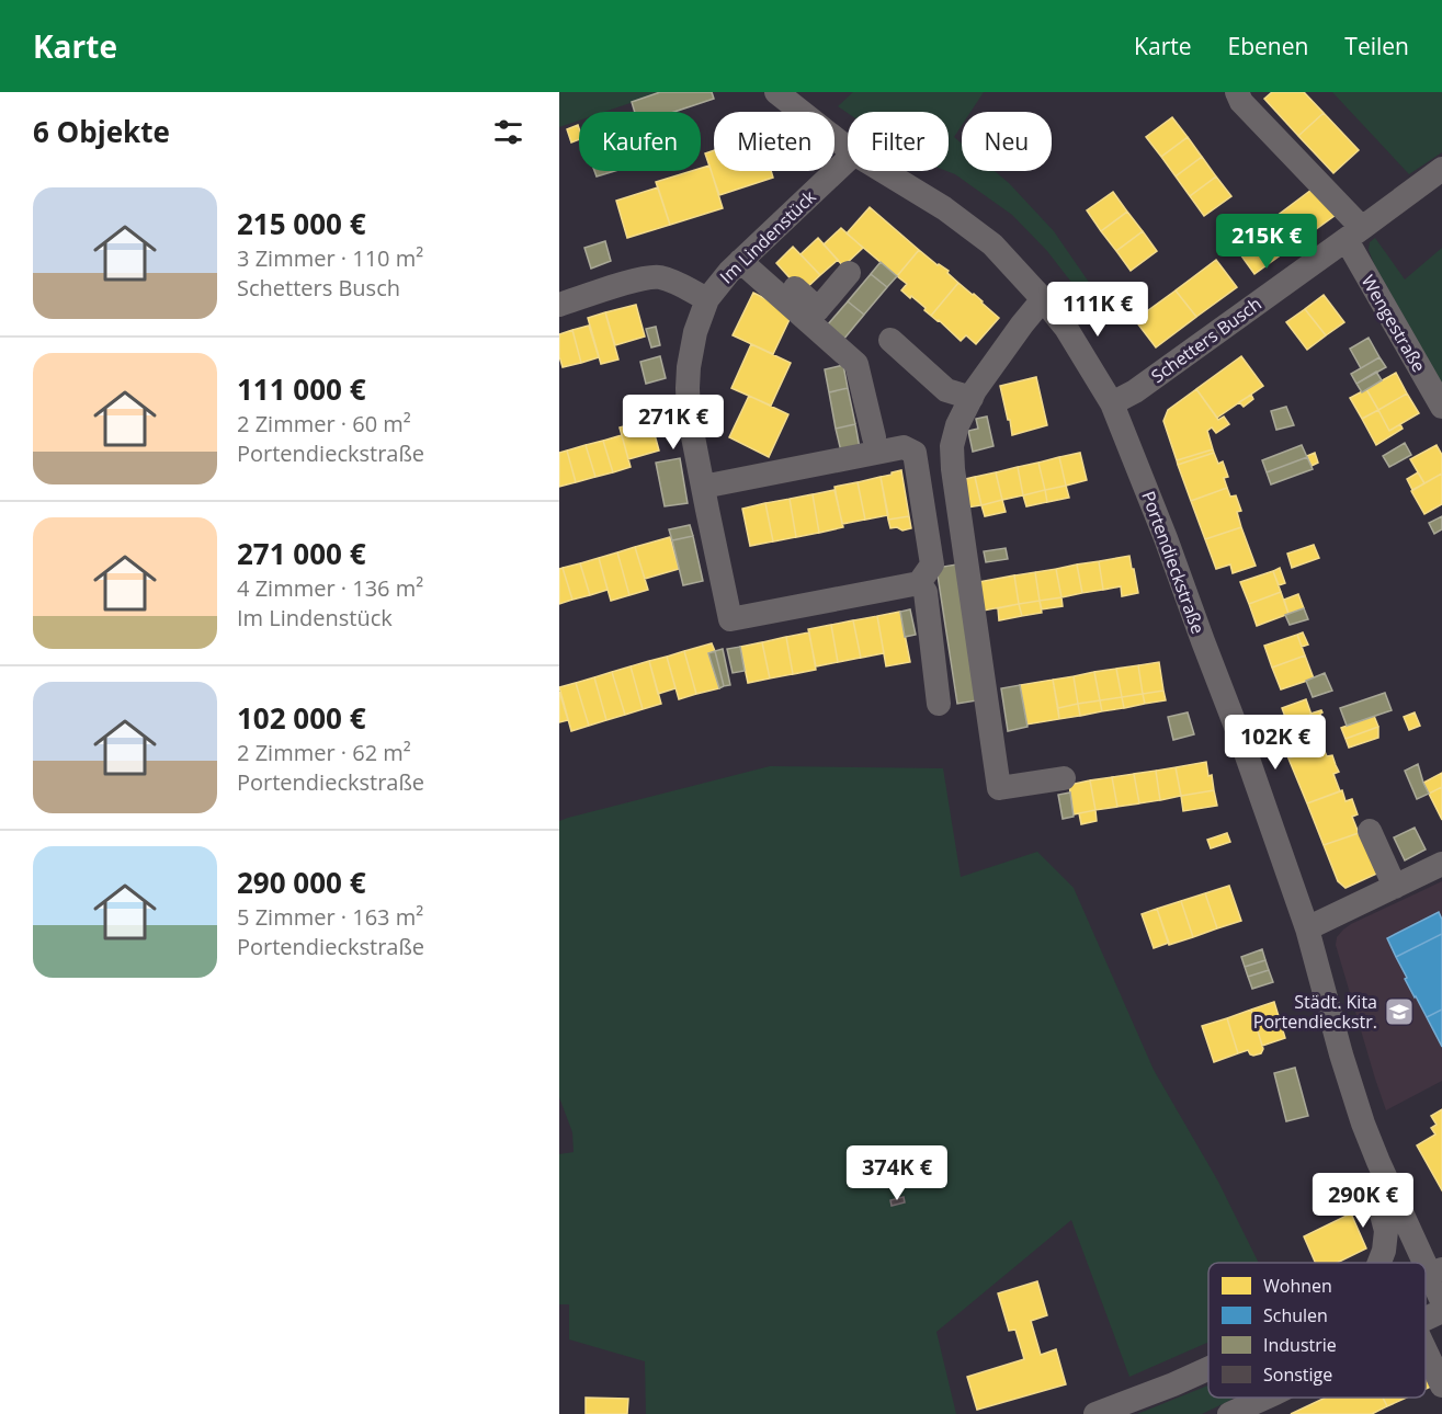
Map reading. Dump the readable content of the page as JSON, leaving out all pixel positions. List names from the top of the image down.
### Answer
{
  "streets": {
    "street": [
      "Im Lindenstück",
      "Wengestraße",
      "Schetters Busch",
      "Portendieckstraße"
    ]
  },
  "crossings": [
    ["Wengestraße", "Schetters Busch"],
    ["Schetters Busch", "Portendieckstraße"]
  ],
  "places": {
    "school or university": ["Städt. Kita Portendieckstr."]
  },
  "legend": [
    "Wohnen",
    "Schulen",
    "Industrie",
    "Sonstige"
  ],
  "page": {
    "header": "Karte",
    "nav": ["Karte", "Ebenen", "Teilen"],
    "heading": "6 Objekte",
    "chip": [
      "Kaufen",
      "Mieten",
      "Filter",
      "Neu"
    ],
    "list": [
      {
        "name": "215 000 €",
        "note": "3 Zimmer · 110 m² · Schetters Busch"
      },
      {
        "name": "111 000 €",
        "note": "2 Zimmer · 60 m² · Portendieckstraße"
      },
      {
        "name": "271 000 €",
        "note": "4 Zimmer · 136 m² · Im Lindenstück"
      },
      {
        "name": "102 000 €",
        "note": "2 Zimmer · 62 m² · Portendieckstraße"
      },
      {
        "name": "290 000 €",
        "note": "5 Zimmer · 163 m² · Portendieckstraße"
      }
    ],
    "price": [
      "215K €",
      "111K €",
      "271K €",
      "102K €",
      "374K €",
      "290K €"
    ]
  }
}
